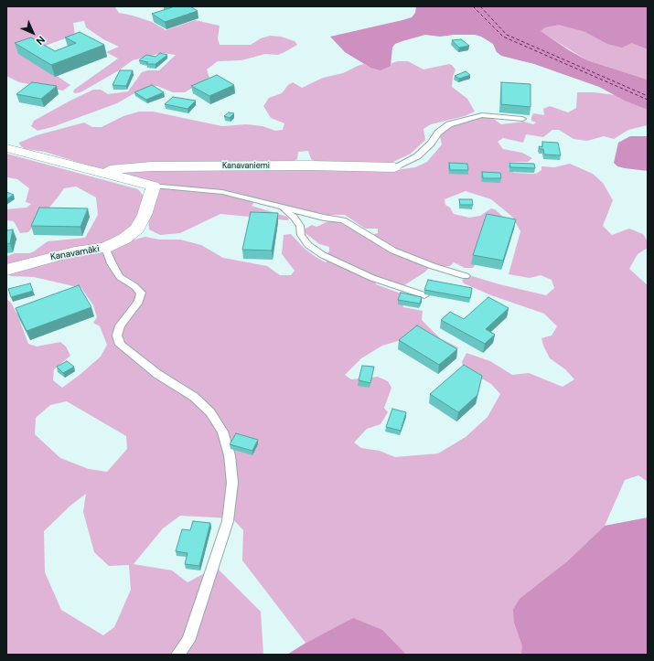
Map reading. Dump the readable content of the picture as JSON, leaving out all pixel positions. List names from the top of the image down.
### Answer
{
  "streets": {
    "street": ["Kanavaniemi", "Kanavamäki"]
  },
  "crossings": [
    ["Kanavaniemi", "Kanavamäki"]
  ],
  "north": "bottom right"
}
